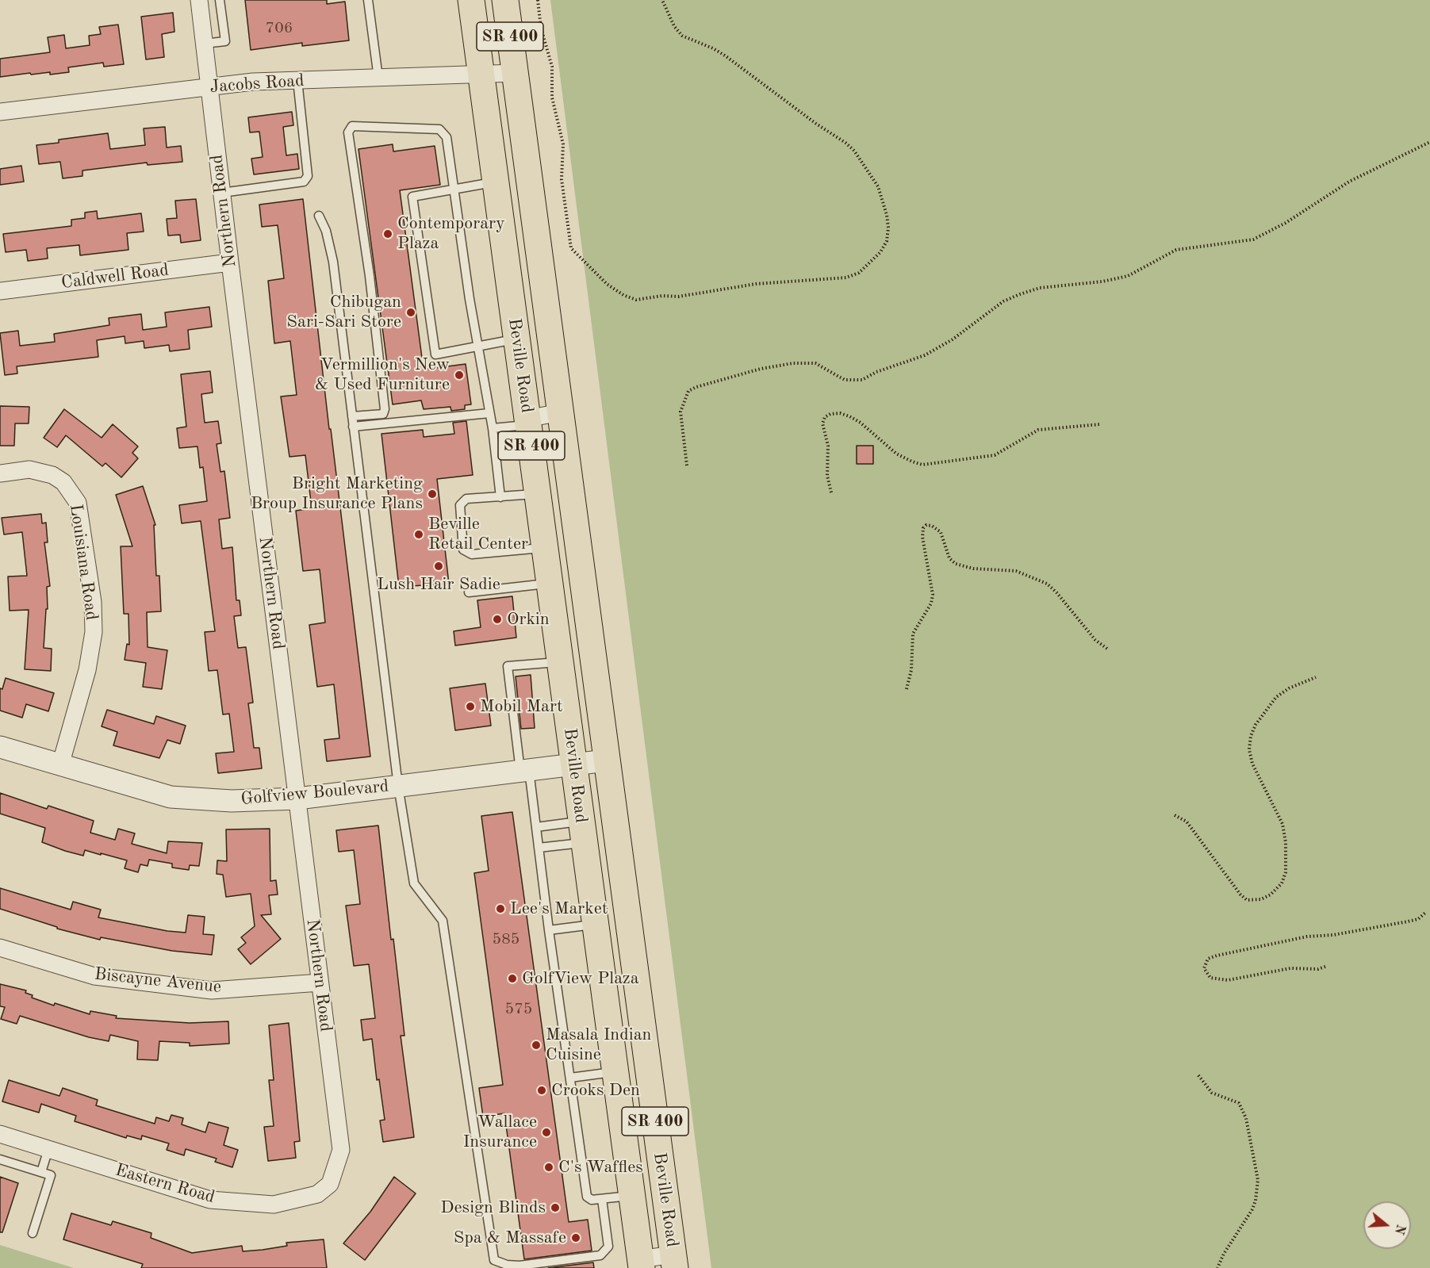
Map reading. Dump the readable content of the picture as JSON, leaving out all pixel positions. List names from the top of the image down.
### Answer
{
  "streets": {
    "main road": ["SR 400", "Beville Road"],
    "street": [
      "Jacobs Road",
      "Northern Road",
      "Caldwell Road",
      "Louisiana Road",
      "Golfview Boulevard",
      "Biscayne Avenue",
      "Eastern Road"
    ]
  },
  "crossings": [
    ["Jacobs Road", "Northern Road"],
    ["Jacobs Road", "Beville Road"],
    ["Northern Road", "Caldwell Road"],
    ["Northern Road", "Golfview Boulevard"],
    ["Northern Road", "Biscayne Avenue"],
    ["Northern Road", "Eastern Road"],
    ["Beville Road", "Golfview Boulevard"],
    ["Louisiana Road", "Golfview Boulevard"]
  ],
  "places": [
    "Contemporary Plaza",
    "Chibugan Sari-Sari Store",
    "Vermillion's New & Used Furniture",
    "Bright Marketing Broup Insurance Plans",
    "Beville Retail Center",
    "Lush Hair Sadie",
    "Orkin",
    "Mobil Mart",
    "Lee's Market",
    "GolfView Plaza",
    "Masala Indian Cuisine",
    "Crooks Den",
    "Wallace Insurance",
    "C's Waffles",
    "Design Blinds",
    "Spa & Massafe"
  ],
  "house_numbers": ["706", "585", "575"],
  "north": "right"
}
